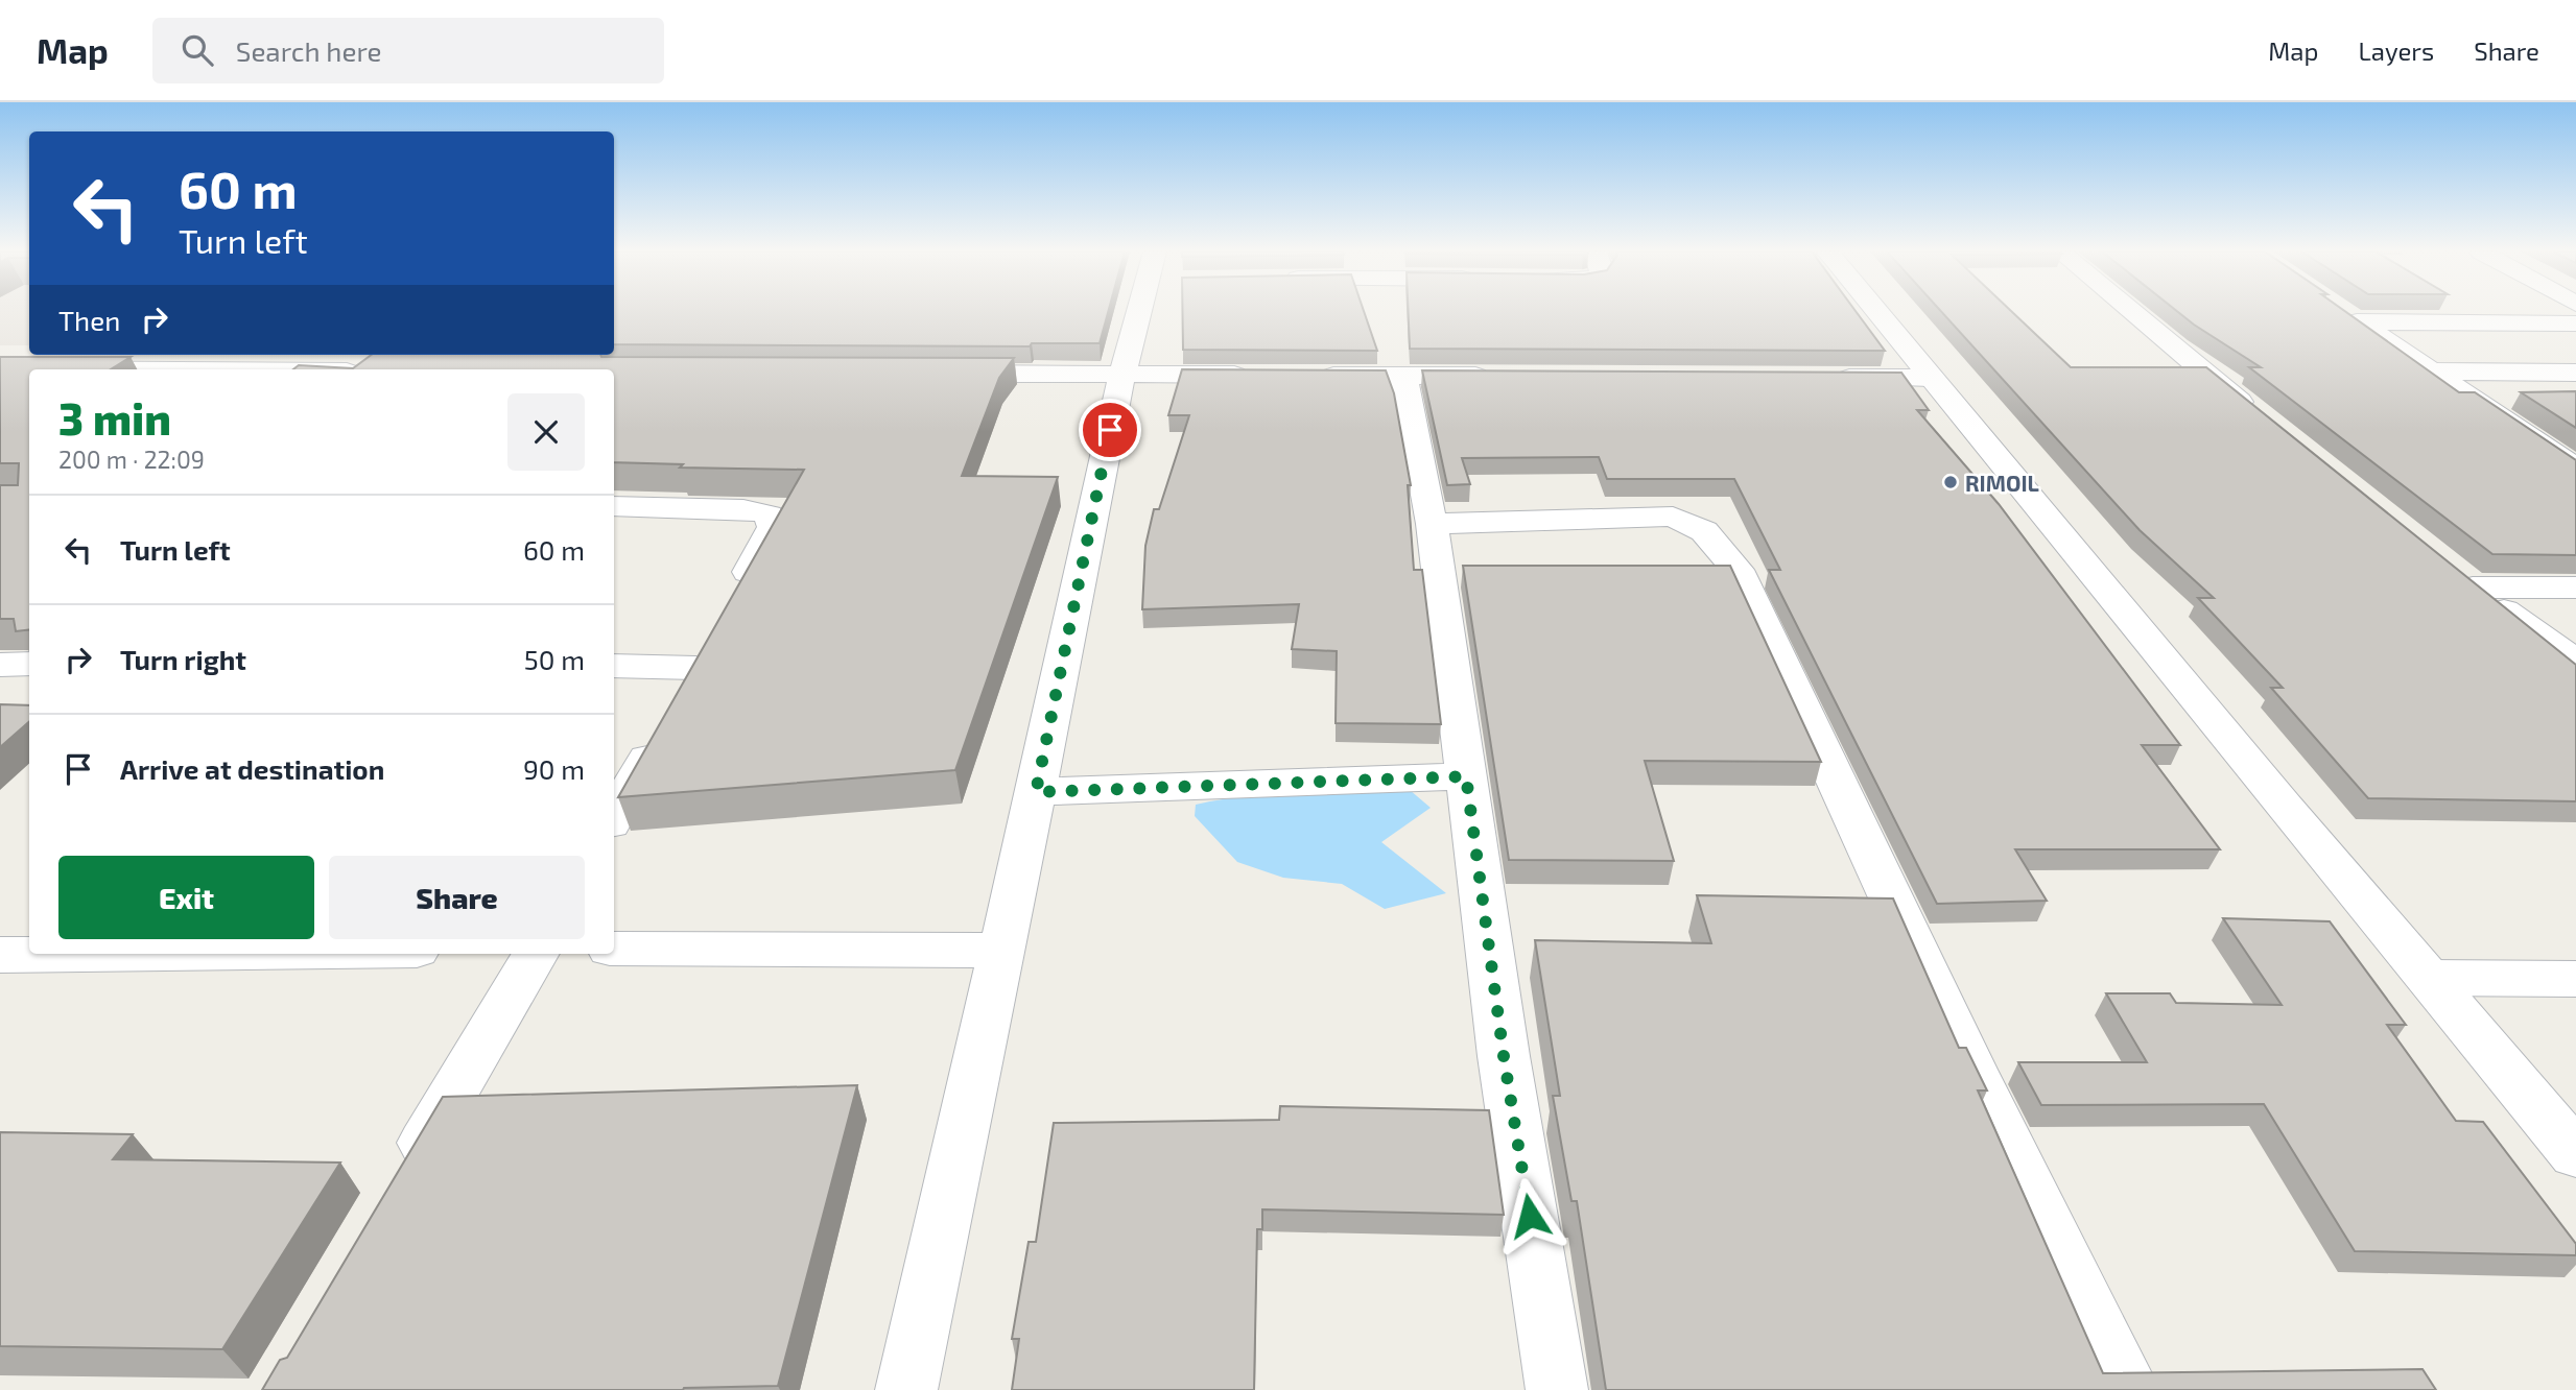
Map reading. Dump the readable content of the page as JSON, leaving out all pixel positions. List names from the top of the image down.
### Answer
{
  "places": ["RIMOIL"],
  "page": {
    "header": "Map",
    "search": "Search here",
    "nav": ["Map", "Layers", "Share"],
    "turn": ["60 m", "Turn left"],
    "then": "Then",
    "heading": ["3 min", "200 m · 22:09"],
    "list": [
      {
        "name": "Turn left",
        "value": "60 m"
      },
      {
        "name": "Turn right",
        "value": "50 m"
      },
      {
        "name": "Arrive at destination",
        "value": "90 m"
      }
    ],
    "buttons": ["Exit", "Share"]
  }
}
